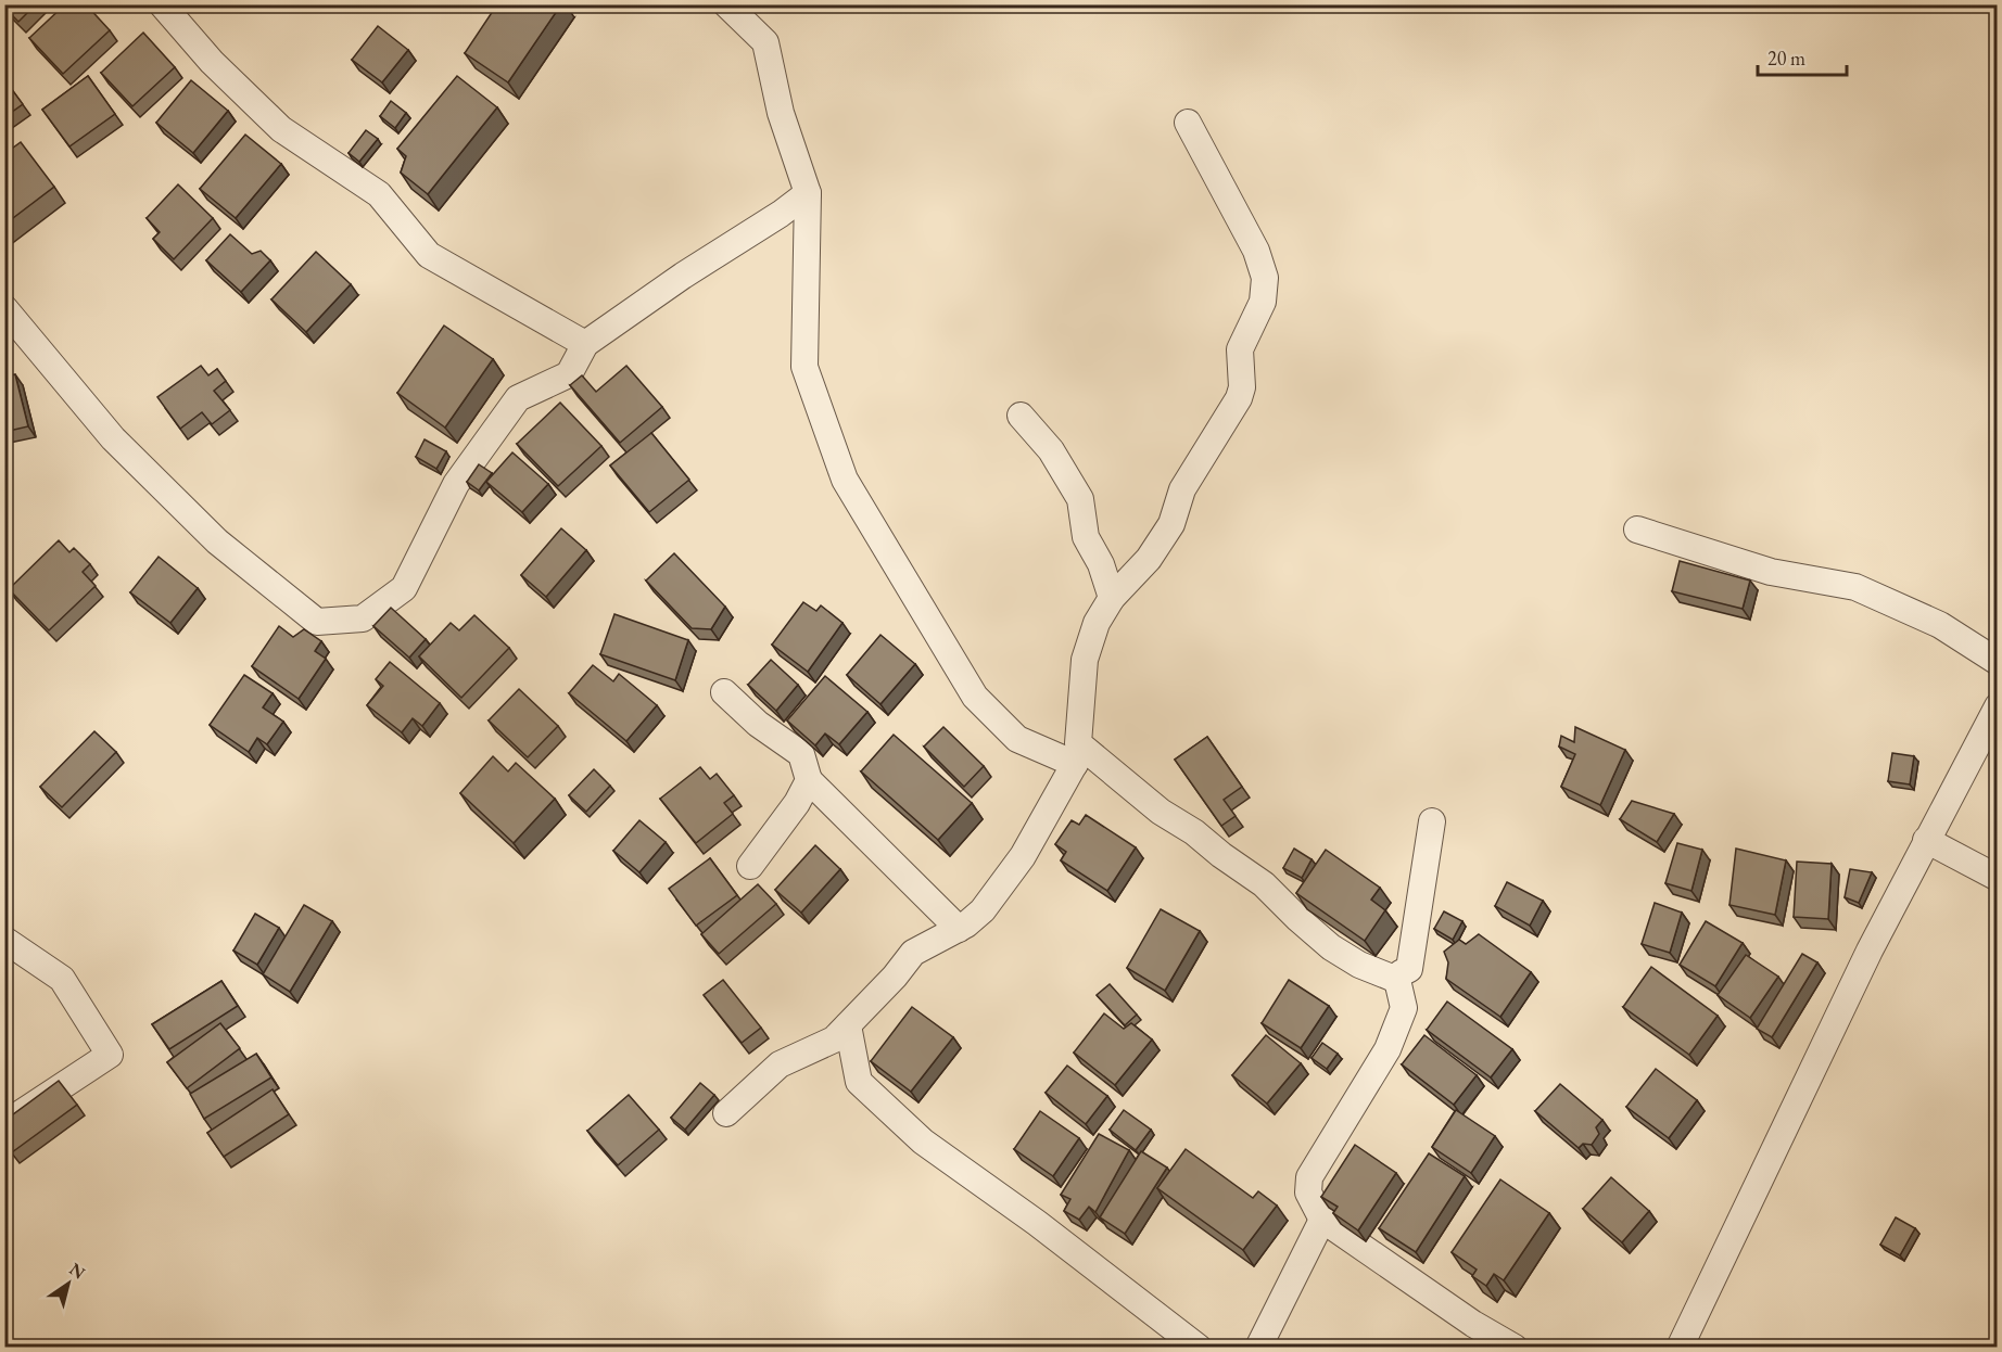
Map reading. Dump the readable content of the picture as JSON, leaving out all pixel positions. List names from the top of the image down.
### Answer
{
  "scale_bar": "20 m",
  "north": "top right"
}
